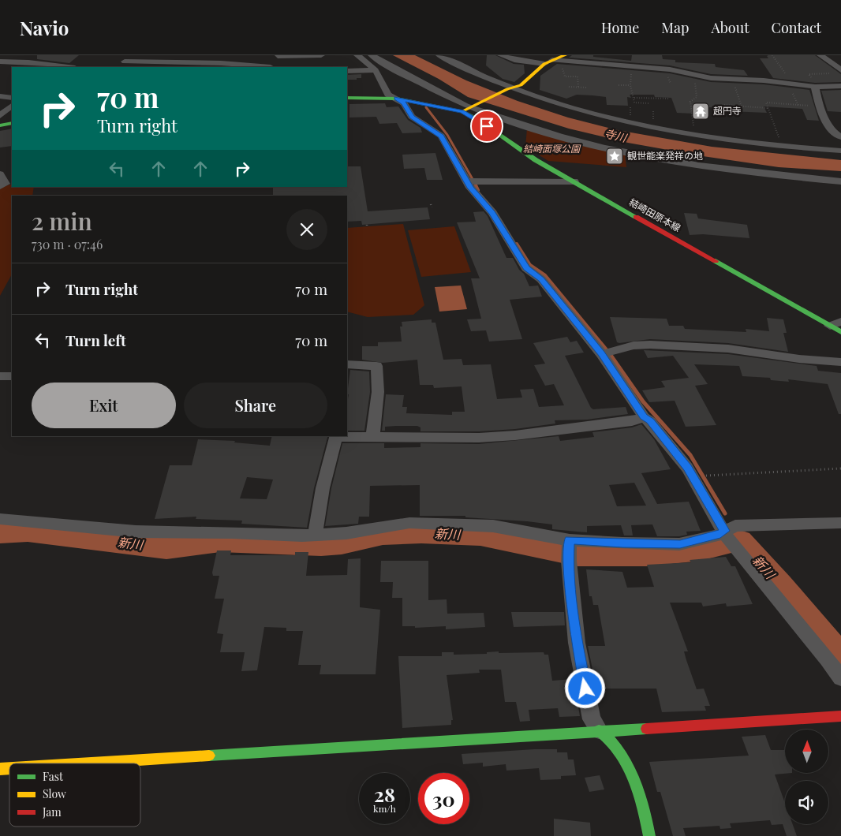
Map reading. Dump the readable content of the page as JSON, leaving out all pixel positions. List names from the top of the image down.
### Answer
{
  "streets": {
    "main road": ["結崎田原本線"]
  },
  "water": ["寺川", "新川"],
  "parks": ["結崎面塚公園"],
  "places": {
    "temple": ["超円寺"],
    "place": ["観世能楽発祥の地"]
  },
  "legend": ["Fast", "Slow", "Jam"],
  "north": "top",
  "page": {
    "header": "Navio",
    "nav": [
      "Home",
      "Map",
      "About",
      "Contact"
    ],
    "turn": ["70 m", "Turn right"],
    "heading": ["2 min", "730 m · 07:46"],
    "list": [
      {
        "name": "Turn right",
        "value": "70 m"
      },
      {
        "name": "Turn left",
        "value": "70 m"
      }
    ],
    "buttons": ["Exit", "Share"],
    "speed": "28 km/h",
    "limit": "30"
  }
}
